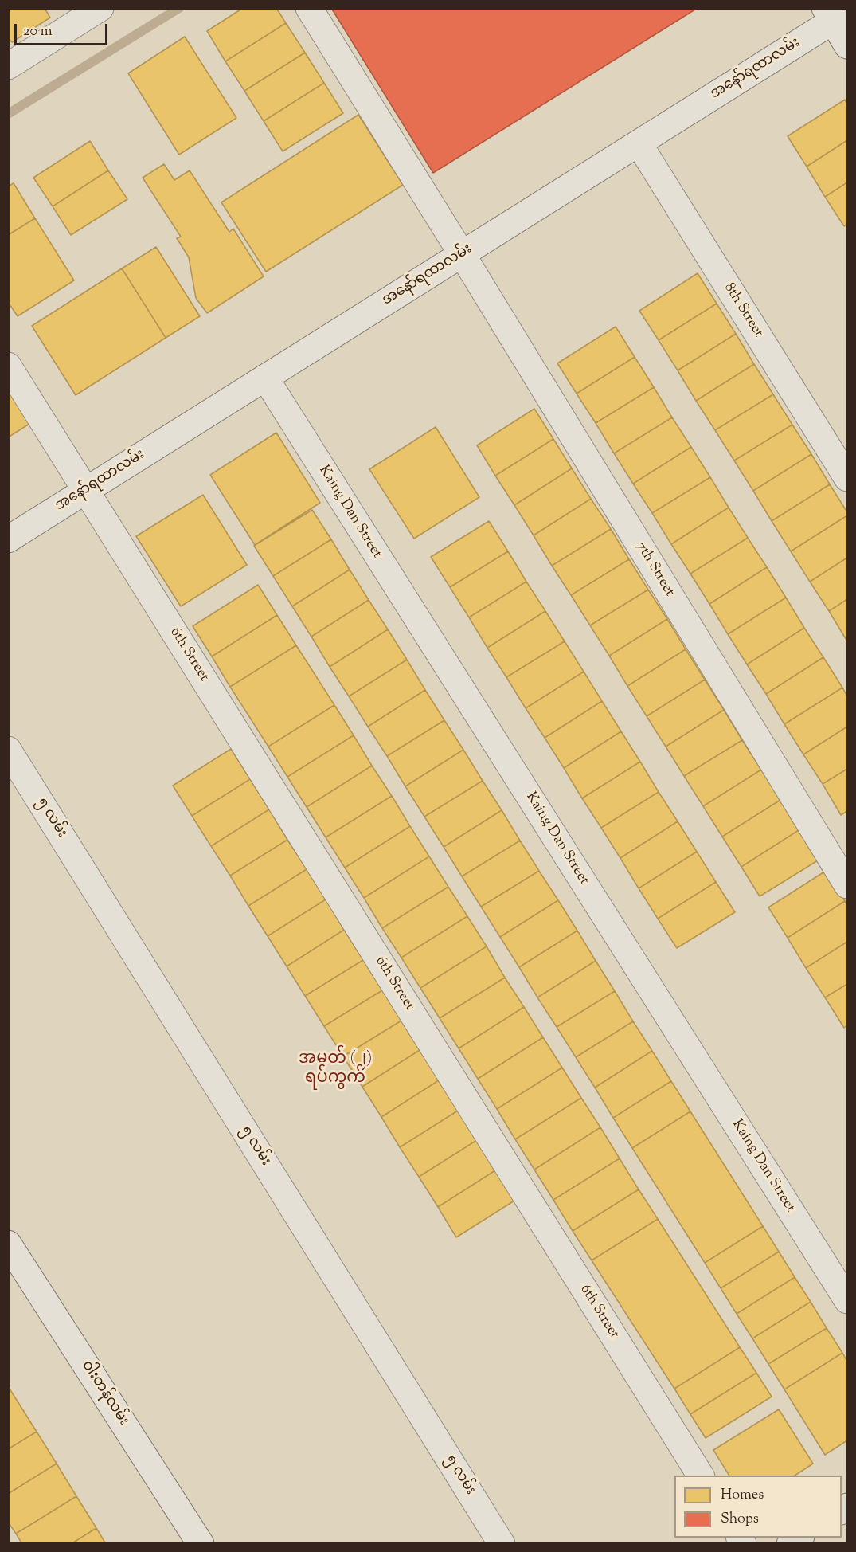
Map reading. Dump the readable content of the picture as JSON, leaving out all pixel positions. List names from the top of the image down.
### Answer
{
  "streets": {
    "street": [
      "အနော်ရထာလမ်း",
      "8th Street",
      "Kaing Dan Street",
      "7th Street",
      "6th Street",
      "၅ လမ်း",
      "ဝါးတန်လမ်း"
    ]
  },
  "crossings": [
    ["အနော်ရထာလမ်း", "8th Street"],
    ["အနော်ရထာလမ်း", "Kaing Dan Street"],
    ["အနော်ရထာလမ်း", "7th Street"],
    ["အနော်ရထာလမ်း", "6th Street"]
  ],
  "districts": ["အမှတ် (၂) ရပ်ကွက်"],
  "legend": ["Homes", "Shops"],
  "scale_bar": "20 m"
}
